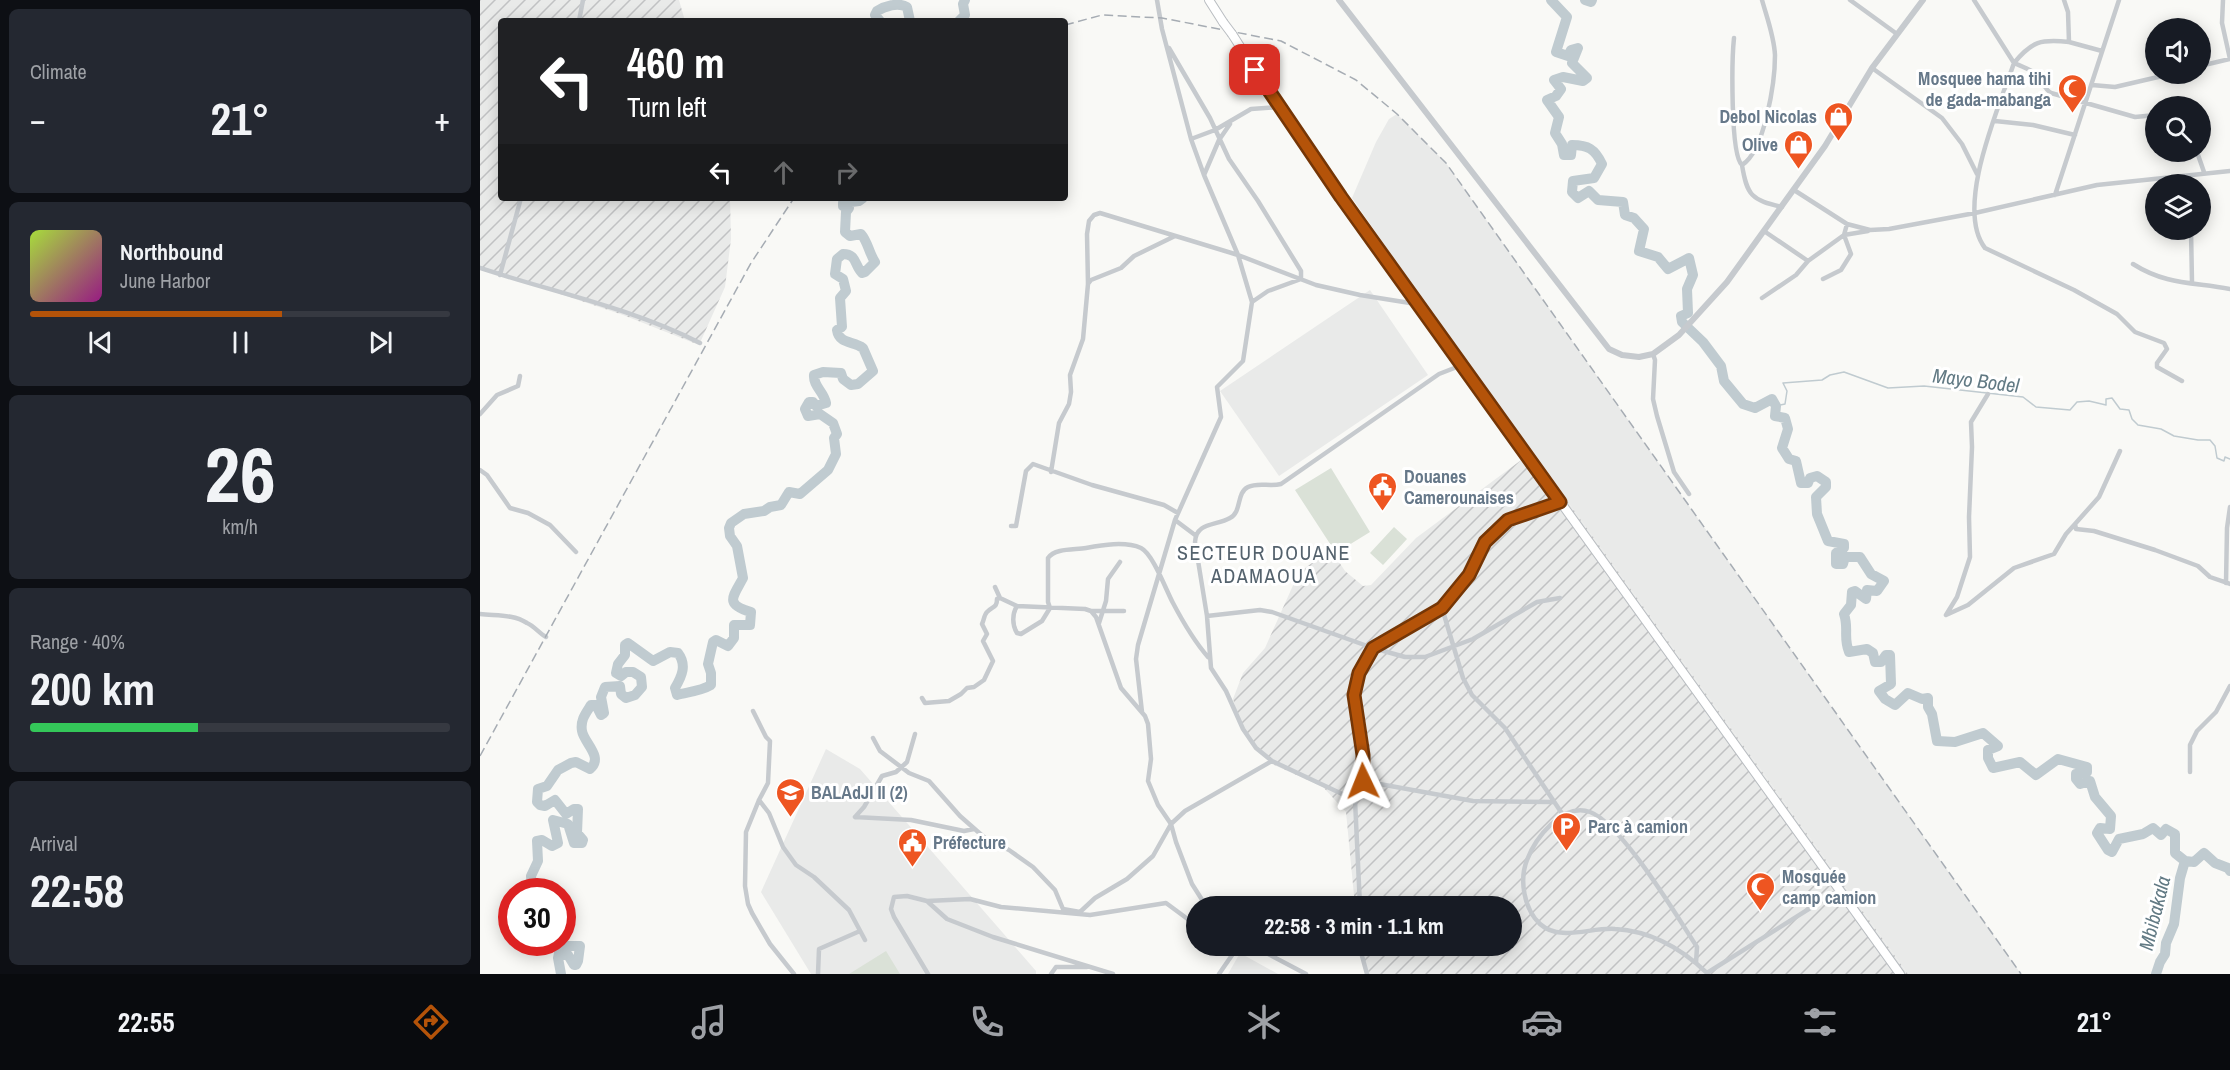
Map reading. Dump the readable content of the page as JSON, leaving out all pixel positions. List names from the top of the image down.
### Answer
{
  "districts": ["SECTEUR DOUANE ADAMAOUA"],
  "water": ["Mayo Bodel", "Mbibakala"],
  "places": {
    "mosque": ["Mosquee hama tihi de gada-mabanga", "Mosquée camp camion"],
    "shop": ["Debol Nicolas", "Olive"],
    "public building": ["Douanes Camerounaises", "Préfecture"],
    "school or university": ["BALAdJI II (2)"],
    "parking": ["Parc à camion"]
  },
  "page": {
    "tile": [
      "Climate",
      ["26", "km/h"],
      ["Range · 40%", "200 km"],
      ["Arrival", "22:58"]
    ],
    "turn": ["460 m", "Turn left"],
    "heat": ["−", "21°", "+"],
    "song": ["Northbound", "June Harbor"],
    "limit": "30",
    "trip": "22:58 · 3 min · 1.1 km",
    "tabs": ["22:55", "21°"]
  }
}
